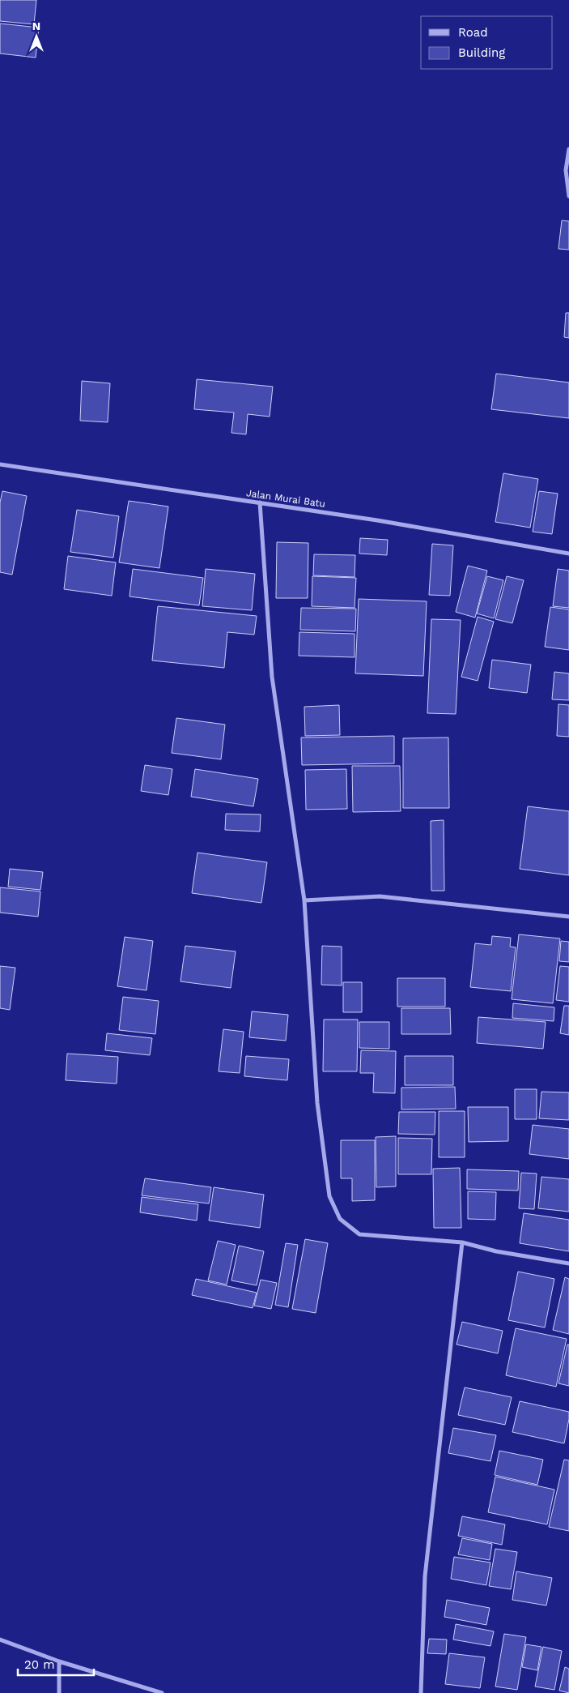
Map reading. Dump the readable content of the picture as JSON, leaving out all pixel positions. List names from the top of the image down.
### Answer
{
  "streets": {
    "street": ["Jalan Murai Batu"]
  },
  "legend": ["Road", "Building"],
  "scale_bar": "20 m",
  "north": "top"
}
